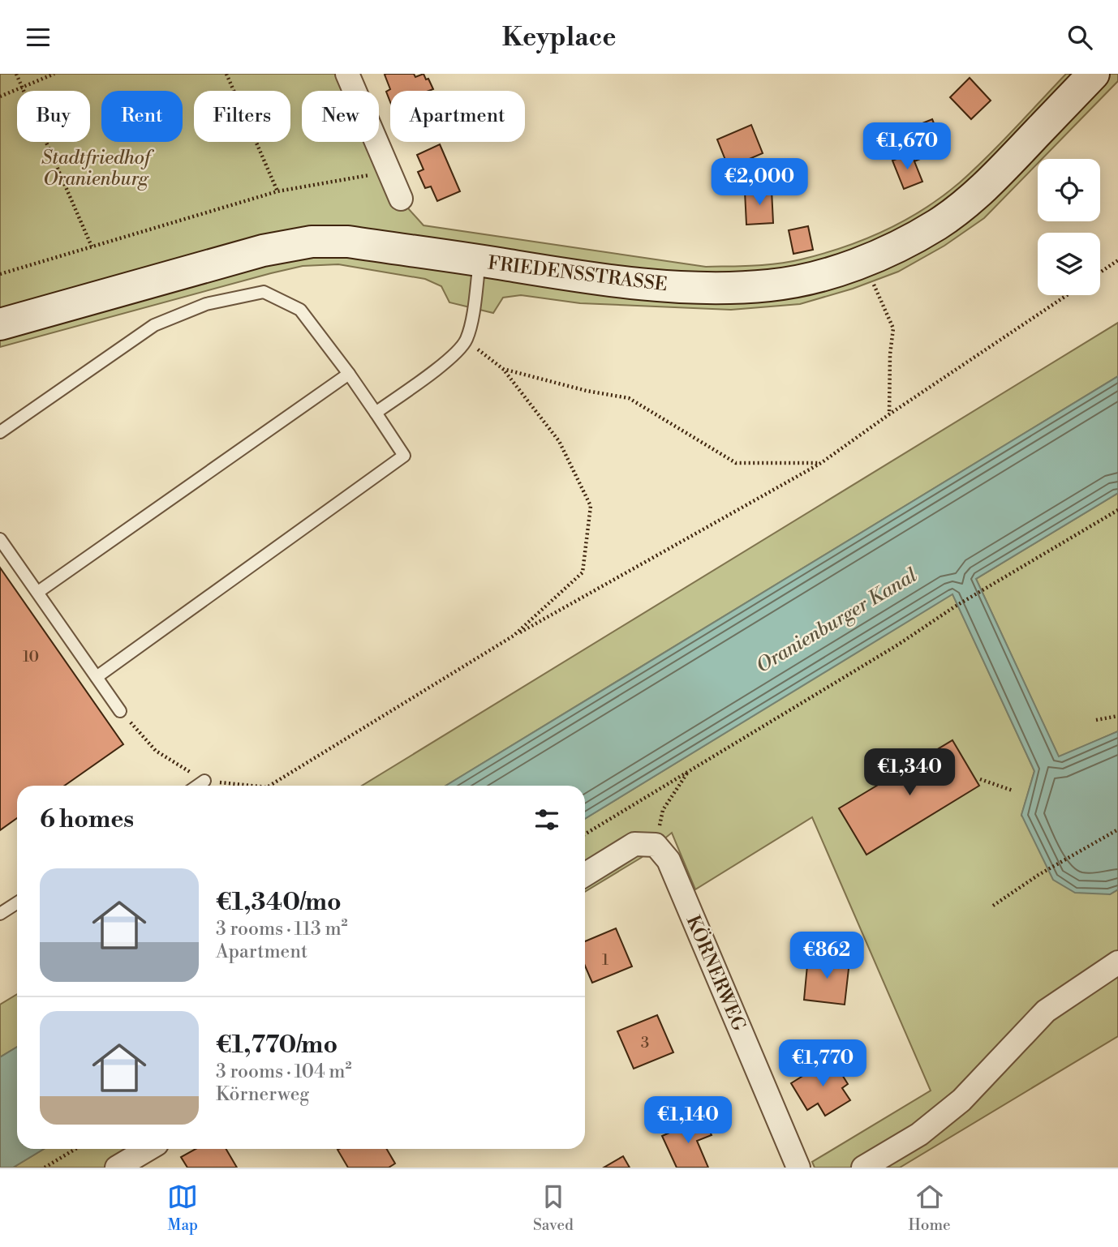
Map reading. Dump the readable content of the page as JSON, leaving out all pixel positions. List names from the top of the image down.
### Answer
{
  "streets": {
    "street": ["FRIEDENSSTRASSE", "KÖRNERWEG"]
  },
  "water": ["Oranienburger Kanal"],
  "parks": ["Stadtfriedhof Oranienburg"],
  "house_numbers": ["10", "1", "3"],
  "page": {
    "header": "Keyplace",
    "chip": [
      "Buy",
      "Rent",
      "Filters",
      "New",
      "Apartment"
    ],
    "price": [
      "€1,670",
      "€2,000",
      "€1,340",
      "€862",
      "€1,770",
      "€1,140"
    ],
    "heading": "6 homes",
    "list": [
      {
        "name": "€1,340/mo",
        "note": "3 rooms · 113 m² · Apartment"
      },
      {
        "name": "€1,770/mo",
        "note": "3 rooms · 104 m² · Körnerweg"
      }
    ],
    "tabs": ["Map", "Saved", "Home"]
  }
}
